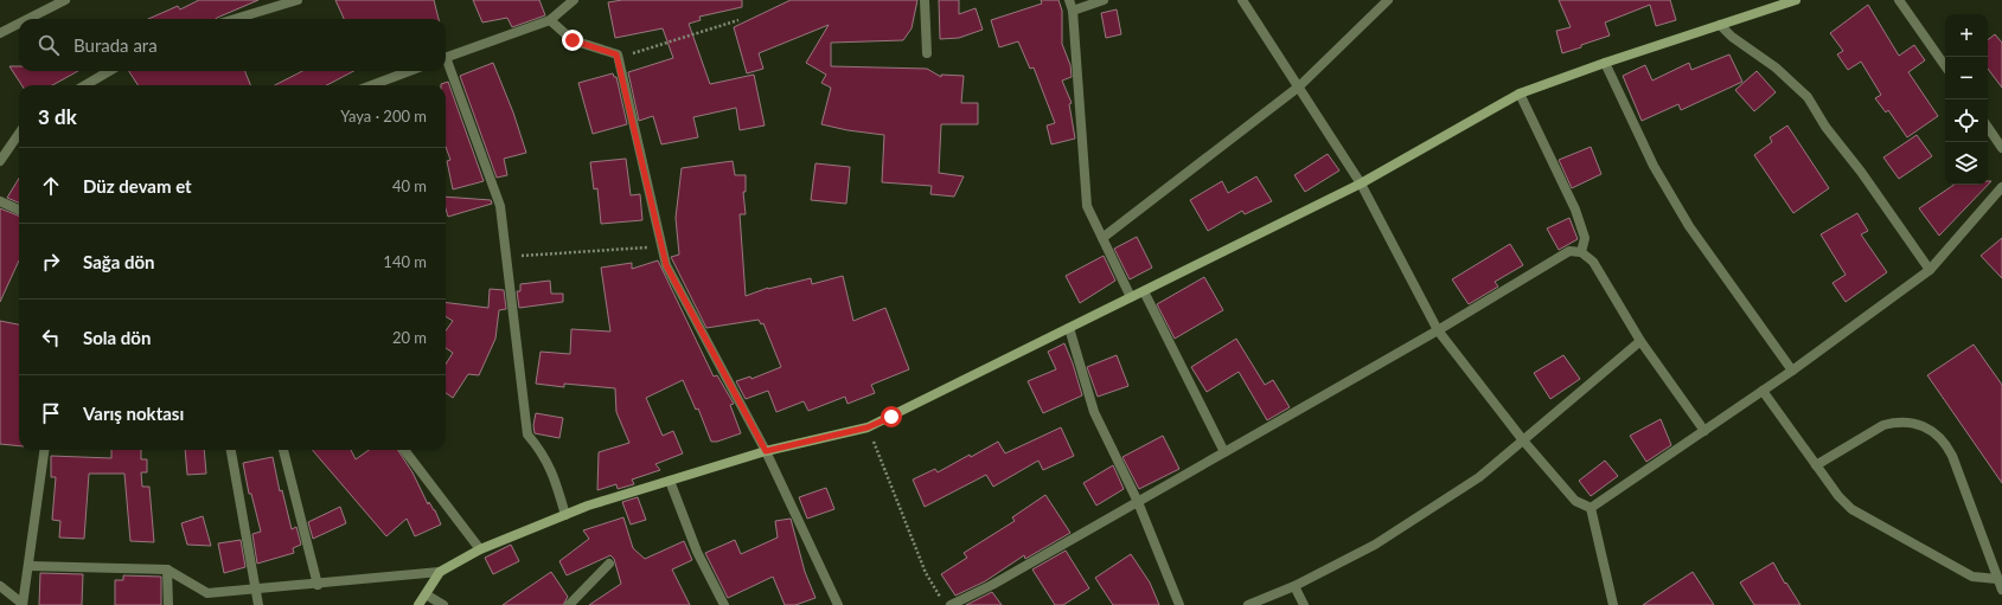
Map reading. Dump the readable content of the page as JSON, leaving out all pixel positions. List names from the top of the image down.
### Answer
{
  "page": {
    "map_buttons": ["+", "−"],
    "search": "Burada ara",
    "heading": ["3 dk", "Yaya · 200 m"],
    "list": [
      ["Düz devam et", "40 m"],
      ["Sağa dön", "140 m"],
      ["Sola dön", "20 m"],
      "Varış noktası"
    ]
  }
}
